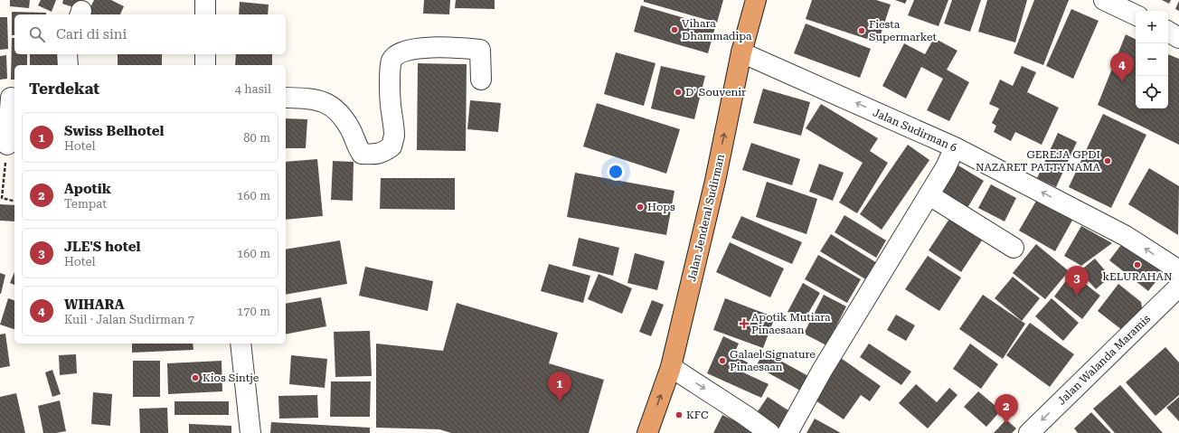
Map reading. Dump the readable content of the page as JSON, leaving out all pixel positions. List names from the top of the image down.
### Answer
{
  "streets": {
    "highway": ["Jalan Jenderal Sudirman"],
    "street": ["Jalan Sudirman 6", "Jalan Walanda Maramis"]
  },
  "crossings": [
    ["Jalan Sudirman 6", "Jalan Jenderal Sudirman"]
  ],
  "one_way": ["Jalan Sudirman 6", "Jalan Jenderal Sudirman", "Jalan Walanda Maramis"],
  "places": {
    "other": [
      "Vihara Dhammadipa",
      "Fiesta Supermarket",
      "D' Souvenir",
      "GEREJA GPDI NAZARET PATTYNAMA",
      "Hops",
      "kELURAHAN",
      "Galael Signature Pinaesaan",
      "Kios Sintje",
      "KFC"
    ],
    "health": ["Apotik Mutiara Pinaesaan"]
  },
  "page": {
    "map_buttons": ["+", "−"],
    "search": "Cari di sini",
    "pins": [
      "4",
      "3",
      "1",
      "2"
    ],
    "heading": ["Terdekat", "4 hasil"],
    "list": [
      {
        "mark": "1",
        "name": "Swiss Belhotel",
        "note": "Hotel",
        "value": "80 m"
      },
      {
        "mark": "2",
        "name": "Apotik",
        "note": "Tempat",
        "value": "160 m"
      },
      {
        "mark": "3",
        "name": "JLE'S hotel",
        "note": "Hotel",
        "value": "160 m"
      },
      {
        "mark": "4",
        "name": "WIHARA",
        "note": "Kuil · Jalan Sudirman 7",
        "value": "170 m"
      }
    ]
  }
}
